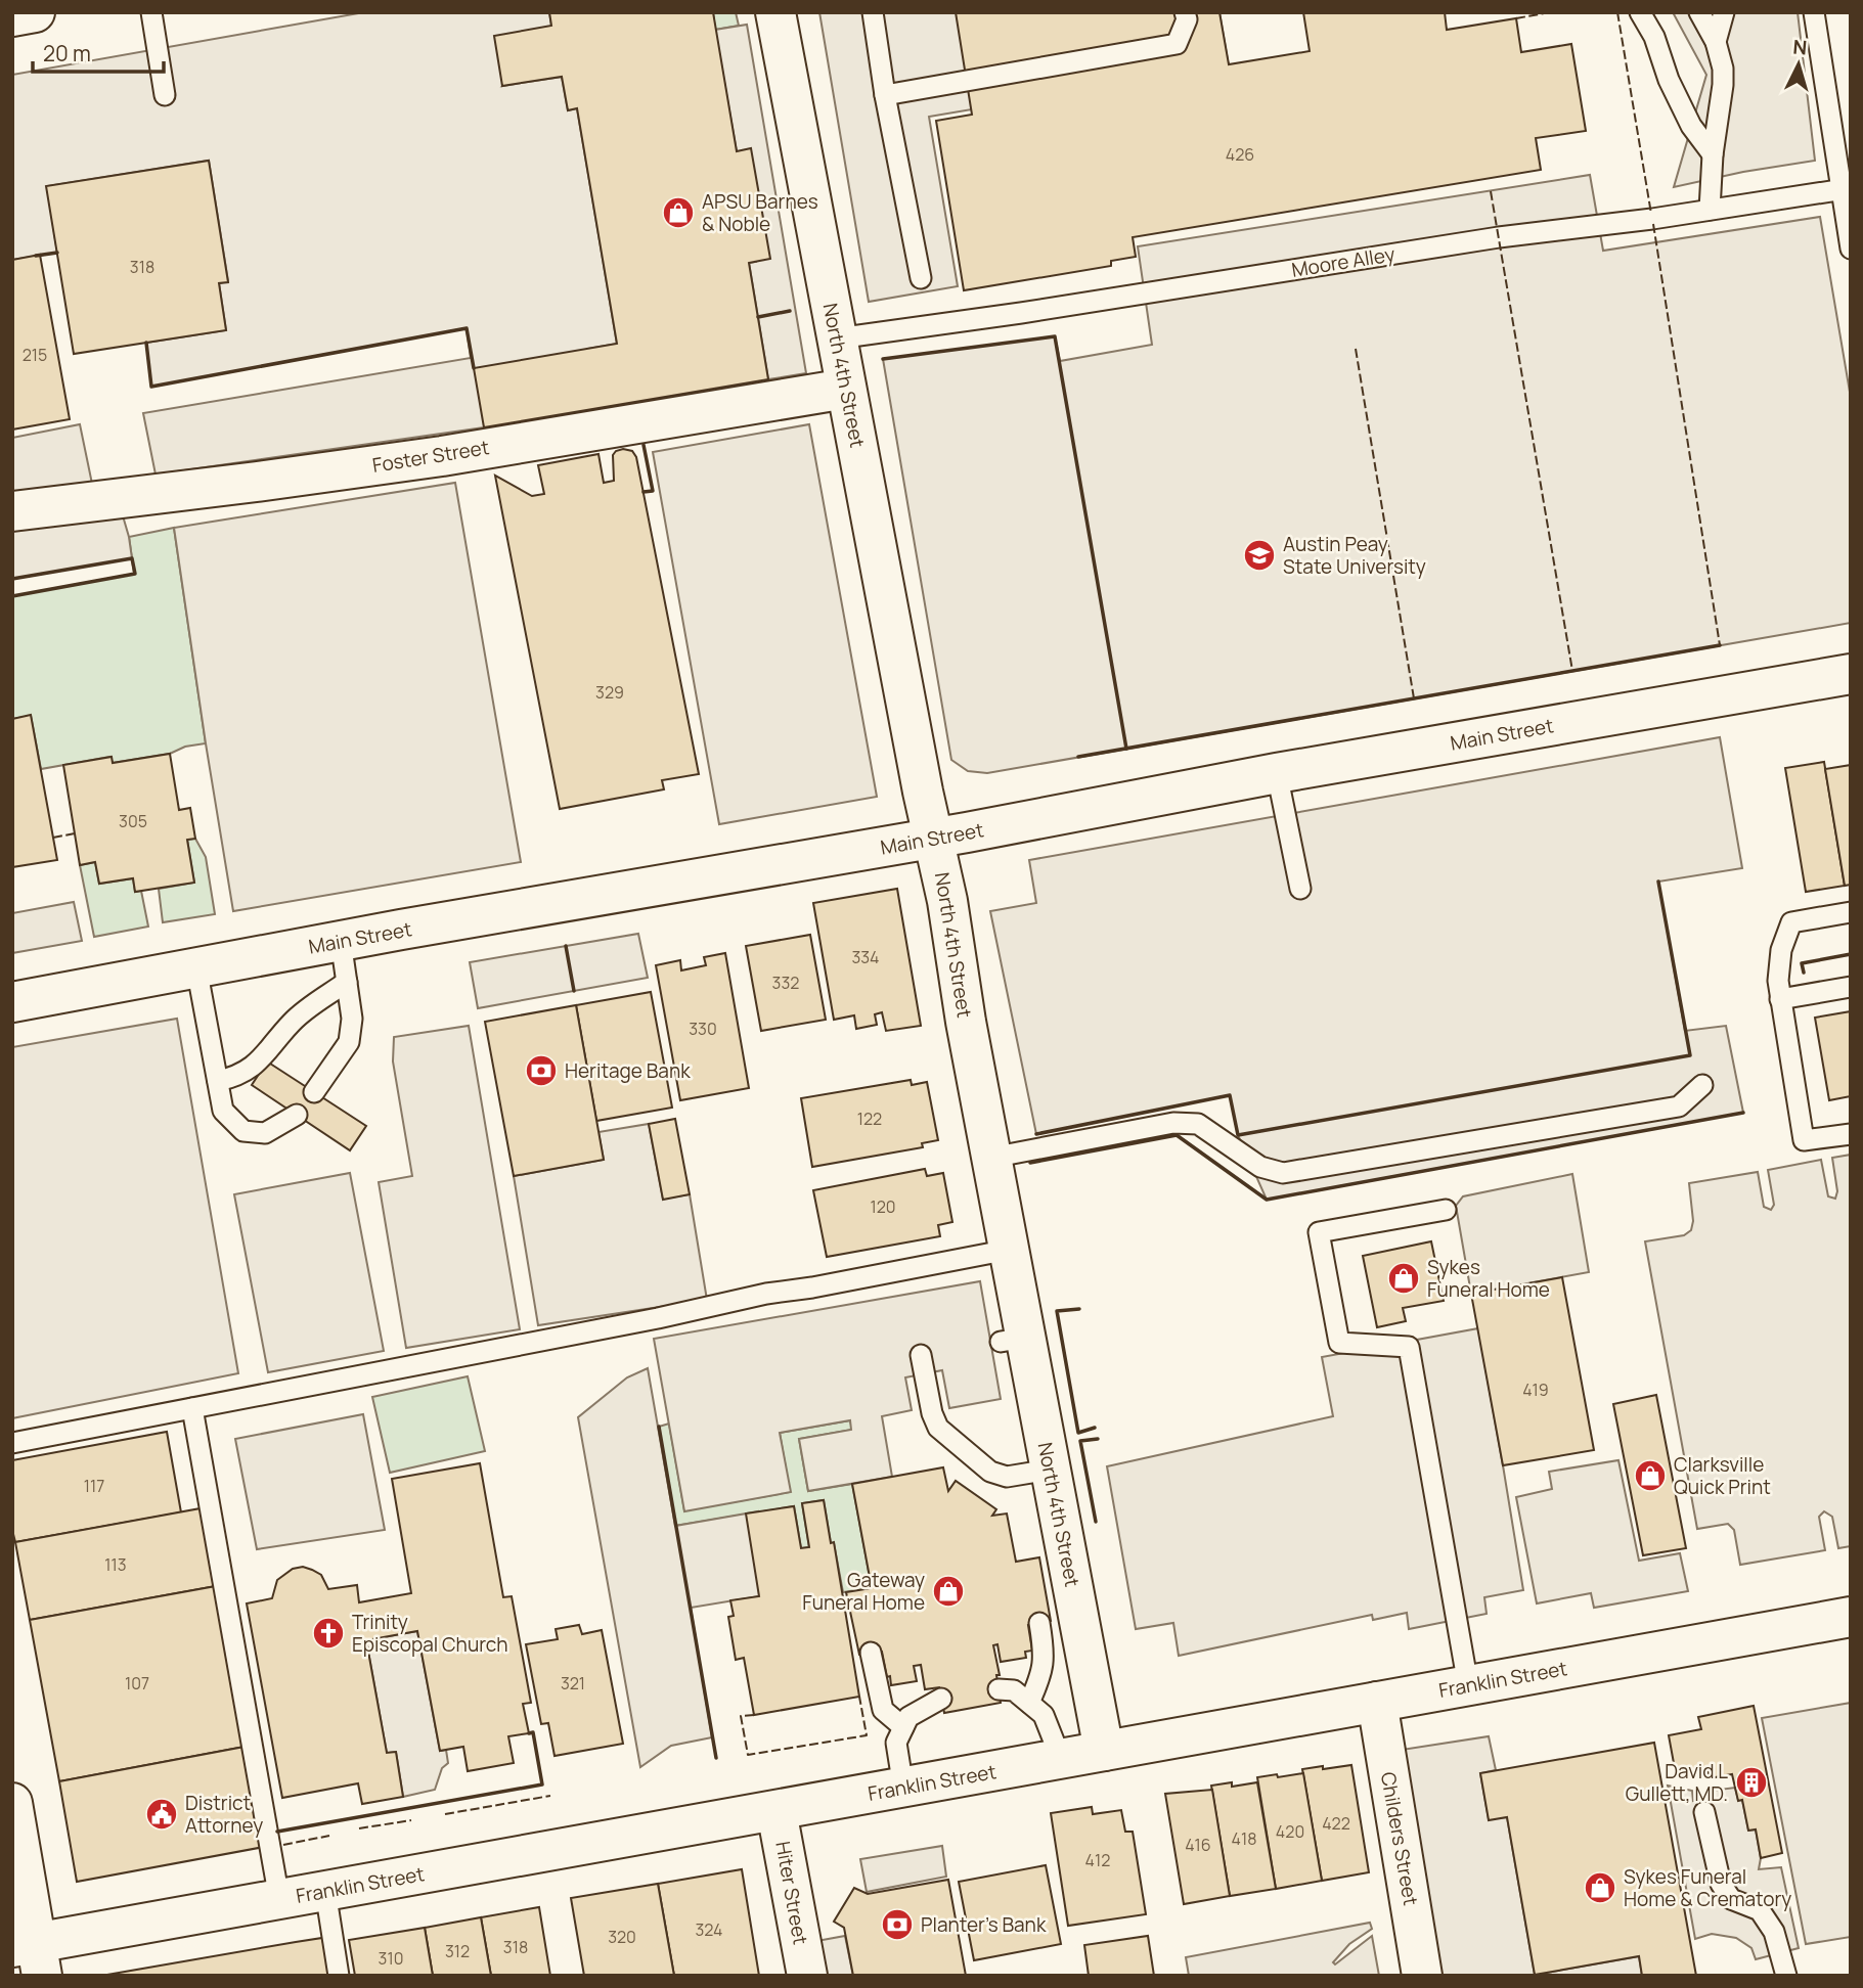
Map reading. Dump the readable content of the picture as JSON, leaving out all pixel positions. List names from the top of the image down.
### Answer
{
  "streets": {
    "street": [
      "North 4th Street",
      "Foster Street",
      "Main Street",
      "Franklin Street",
      "Childers Street",
      "Hiter Street"
    ],
    "lane": ["Moore Alley"]
  },
  "crossings": [
    ["Moore Alley", "North 4th Street"],
    ["North 4th Street", "Foster Street"],
    ["North 4th Street", "Main Street"],
    ["North 4th Street", "Franklin Street"],
    ["Franklin Street", "Childers Street"],
    ["Franklin Street", "Hiter Street"]
  ],
  "places": {
    "shop": [
      "APSU Barnes & Noble",
      "Sykes Funeral Home",
      "Clarksville Quick Print",
      "Gateway Funeral Home",
      "Sykes Funeral Home & Crematory"
    ],
    "school or university": ["Austin Peay State University"],
    "bank": ["Heritage Bank", "Planter's Bank"],
    "church": ["Trinity Episcopal Church"],
    "building": ["David L Gullett, MD."],
    "public building": ["District Attorney"]
  },
  "house_numbers": [
    "426",
    "318",
    "215",
    "329",
    "305",
    "334",
    "332",
    "330",
    "122",
    "120",
    "419",
    "117",
    "113",
    "107",
    "321",
    "422",
    "420",
    "418",
    "416",
    "412",
    "324",
    "320",
    "318",
    "312",
    "310"
  ],
  "scale_bar": "20 m",
  "north": "top"
}
